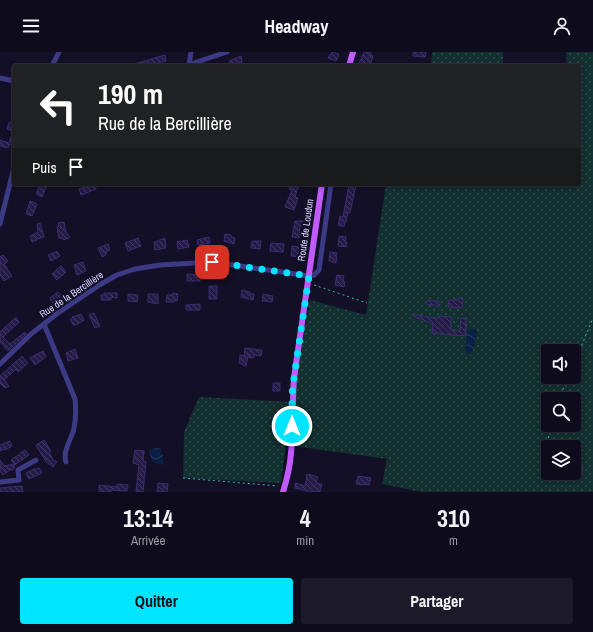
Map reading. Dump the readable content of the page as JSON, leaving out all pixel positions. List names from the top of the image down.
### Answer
{
  "streets": {
    "main road": ["Route de Loudun"],
    "street": ["Rue de la Bercillière"]
  },
  "crossings": [
    ["Route de Loudun", "Rue de la Bercillière"]
  ],
  "page": {
    "header": "Headway",
    "turn": ["190 m", "Rue de la Bercillière"],
    "then": "Puis",
    "eta": [
      "13:14",
      "Arrivée",
      "4",
      "min",
      "310",
      "m"
    ],
    "buttons": ["Quitter", "Partager"]
  }
}
